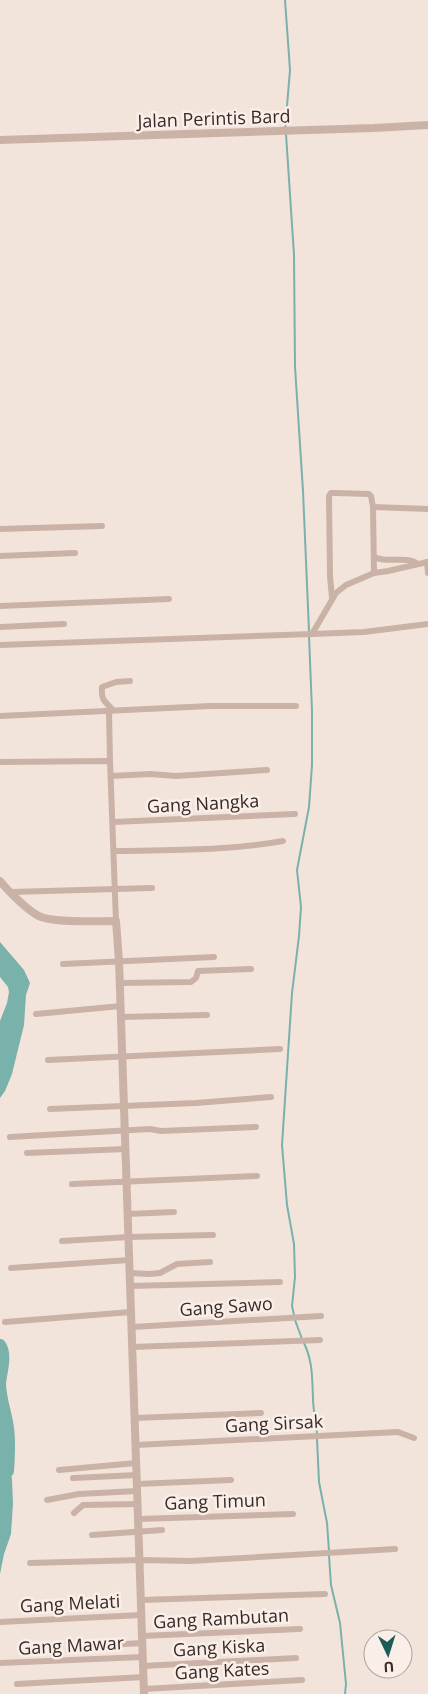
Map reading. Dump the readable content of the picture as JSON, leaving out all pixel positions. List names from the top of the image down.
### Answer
{
  "streets": {
    "street": [
      "Jalan Perintis Bard",
      "Gang Nangka",
      "Gang Sawo",
      "Gang Sirsak",
      "Gang Timun",
      "Gang Melati",
      "Gang Rambutan",
      "Gang Mawar",
      "Gang Kiska",
      "Gang Kates"
    ]
  },
  "north": "bottom"
}
